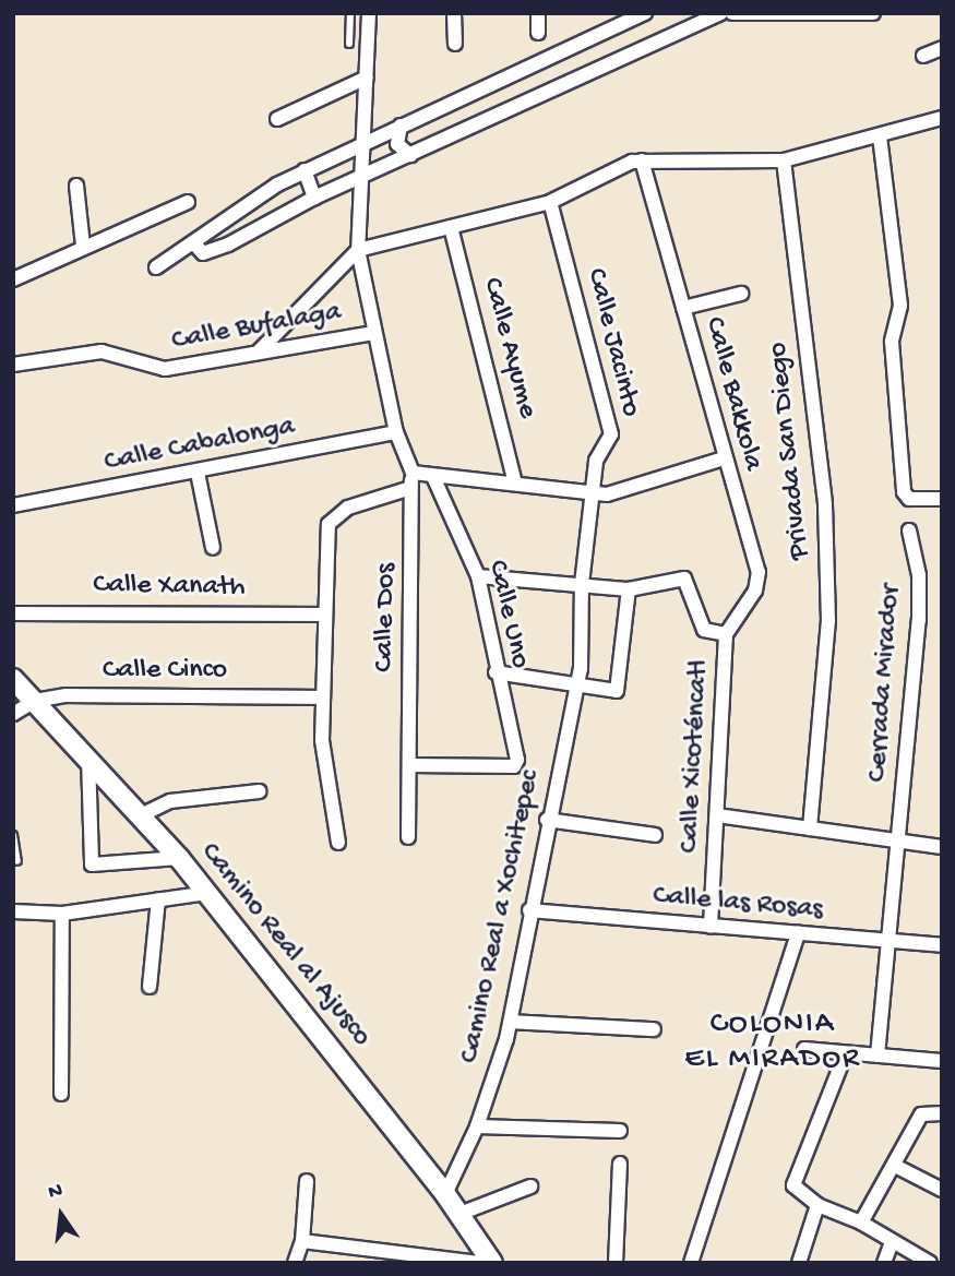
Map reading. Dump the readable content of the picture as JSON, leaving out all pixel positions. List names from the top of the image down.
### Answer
{
  "streets": {
    "street": [
      "Calle Bufalaga",
      "Calle Jacinto",
      "Calle Ayume",
      "Calle Bakkola",
      "Calle Cabalonga",
      "Privada San Diego",
      "Calle Xanath",
      "Calle Uno",
      "Calle Dos",
      "Calle Cinco",
      "Cerrada Mirador",
      "Calle Xicoténcatl",
      "Calle las Rosas",
      "Camino Real a Xochitepec",
      "Camino Real al Ajusco"
    ]
  },
  "crossings": [
    ["Calle Jacinto", "Camino Real a Xochitepec"],
    ["Calle Bakkola", "Calle Xicoténcatl"],
    ["Calle Uno", "Calle Dos"],
    ["Calle Cinco", "Camino Real al Ajusco"],
    ["Cerrada Mirador", "Calle las Rosas"],
    ["Calle Xicoténcatl", "Calle las Rosas"],
    ["Calle las Rosas", "Camino Real a Xochitepec"],
    ["Camino Real a Xochitepec", "Camino Real al Ajusco"]
  ],
  "districts": ["COLONIA EL MIRADOR"],
  "north": "top"
}
